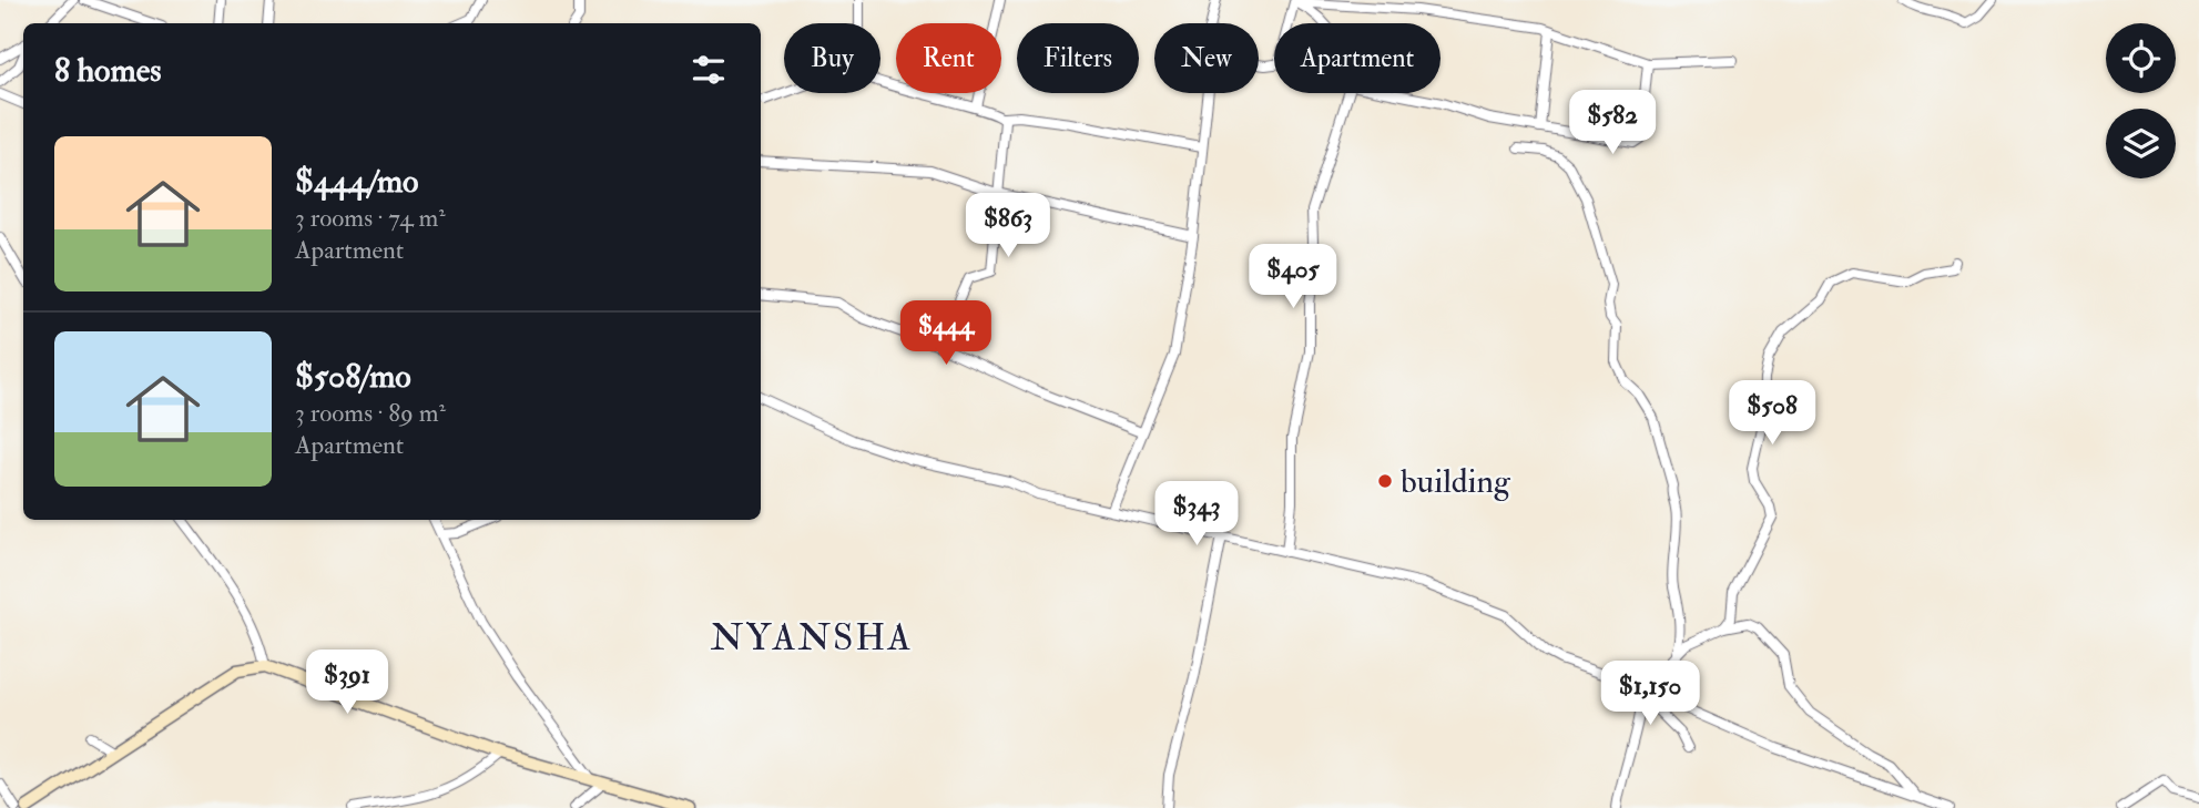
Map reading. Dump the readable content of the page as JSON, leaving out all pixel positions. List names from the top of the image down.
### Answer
{
  "districts": ["NYANSHA"],
  "places": ["building"],
  "page": {
    "chip": [
      "Buy",
      "Rent",
      "Filters",
      "New",
      "Apartment"
    ],
    "heading": "8 homes",
    "price": [
      "$582",
      "$863",
      "$405",
      "$444",
      "$508",
      "$343",
      "$391",
      "$1,150"
    ],
    "list": [
      {
        "name": "$444/mo",
        "note": "3 rooms · 74 m² · Apartment"
      },
      {
        "name": "$508/mo",
        "note": "3 rooms · 89 m² · Apartment"
      }
    ]
  }
}
